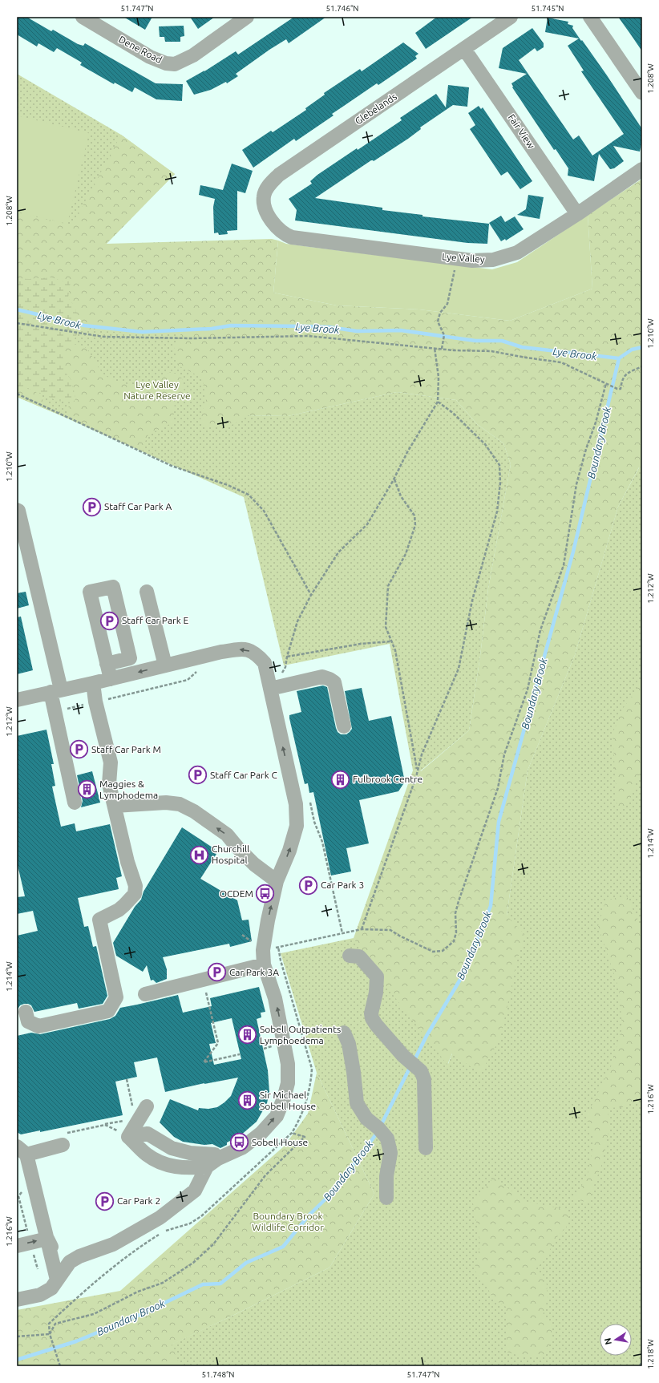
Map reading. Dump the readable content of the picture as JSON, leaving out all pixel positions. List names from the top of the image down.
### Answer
{
  "streets": {
    "street": [
      "Dene Road",
      "Glebelands",
      "Fair View",
      "Lye Valley"
    ]
  },
  "crossings": [
    ["Glebelands", "Fair View"],
    ["Glebelands", "Lye Valley"],
    ["Fair View", "Lye Valley"]
  ],
  "water": ["Lye Brook", "Boundary Brook"],
  "parks": ["Lye Valley Nature Reserve", "Boundary Brook Wildlife Corridor"],
  "places": {
    "parking": [
      "Staff Car Park A",
      "Staff Car Park E",
      "Staff Car Park M",
      "Staff Car Park C",
      "Car Park 3",
      "Car Park 3A",
      "Car Park 2"
    ],
    "building": [
      "Fulbrook Centre",
      "Maggies & Lymphodema",
      "Sobell Outpatients Lymphoedema",
      "Sir Michael Sobell House"
    ],
    "hospital": ["Churchill Hospital"],
    "bus stop": ["OCDEM", "Sobell House"]
  },
  "north": "left",
  "coordinates": [
    "51.747°N",
    "51.746°N",
    "51.745°N",
    "1.208°W",
    "1.210°W",
    "1.212°W",
    "1.214°W",
    "1.216°W",
    "1.218°W",
    "51.748°N"
  ]
}
